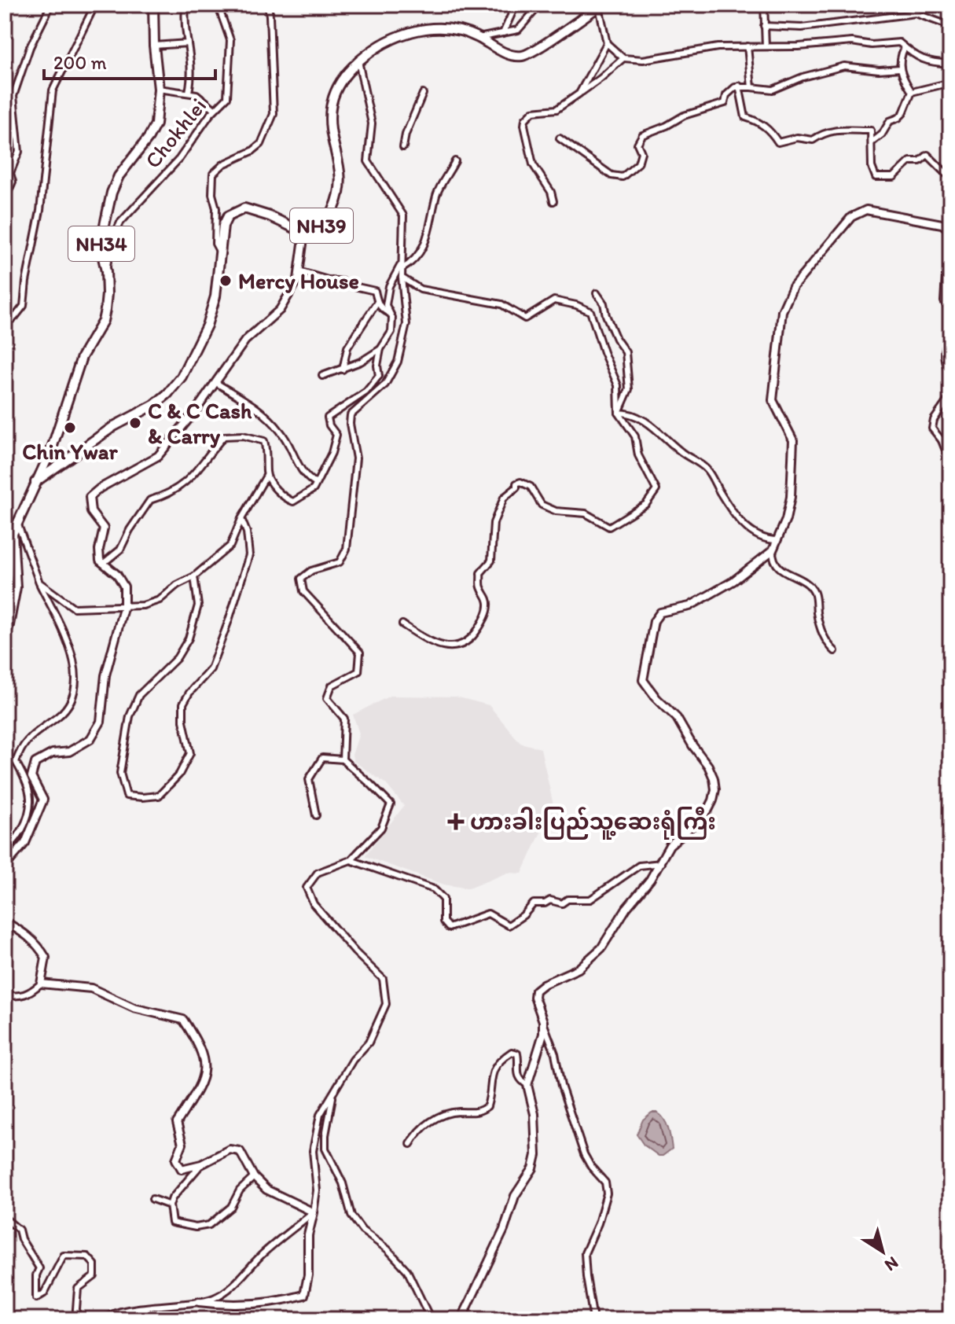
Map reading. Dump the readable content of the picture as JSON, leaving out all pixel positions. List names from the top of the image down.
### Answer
{
  "streets": {
    "highway": ["NH39", "NH34"],
    "street": ["Chokhlei"]
  },
  "crossings": [
    ["Chokhlei", "NH34"],
    ["NH39", "NH34"]
  ],
  "places": {
    "other": ["Mercy House", "C & C Cash & Carry", "Chin Ywar"],
    "health": ["ဟားခါးပြည်သူ့ဆေးရုံကြီး"]
  },
  "scale_bar": "200 m",
  "north": "bottom right"
}
